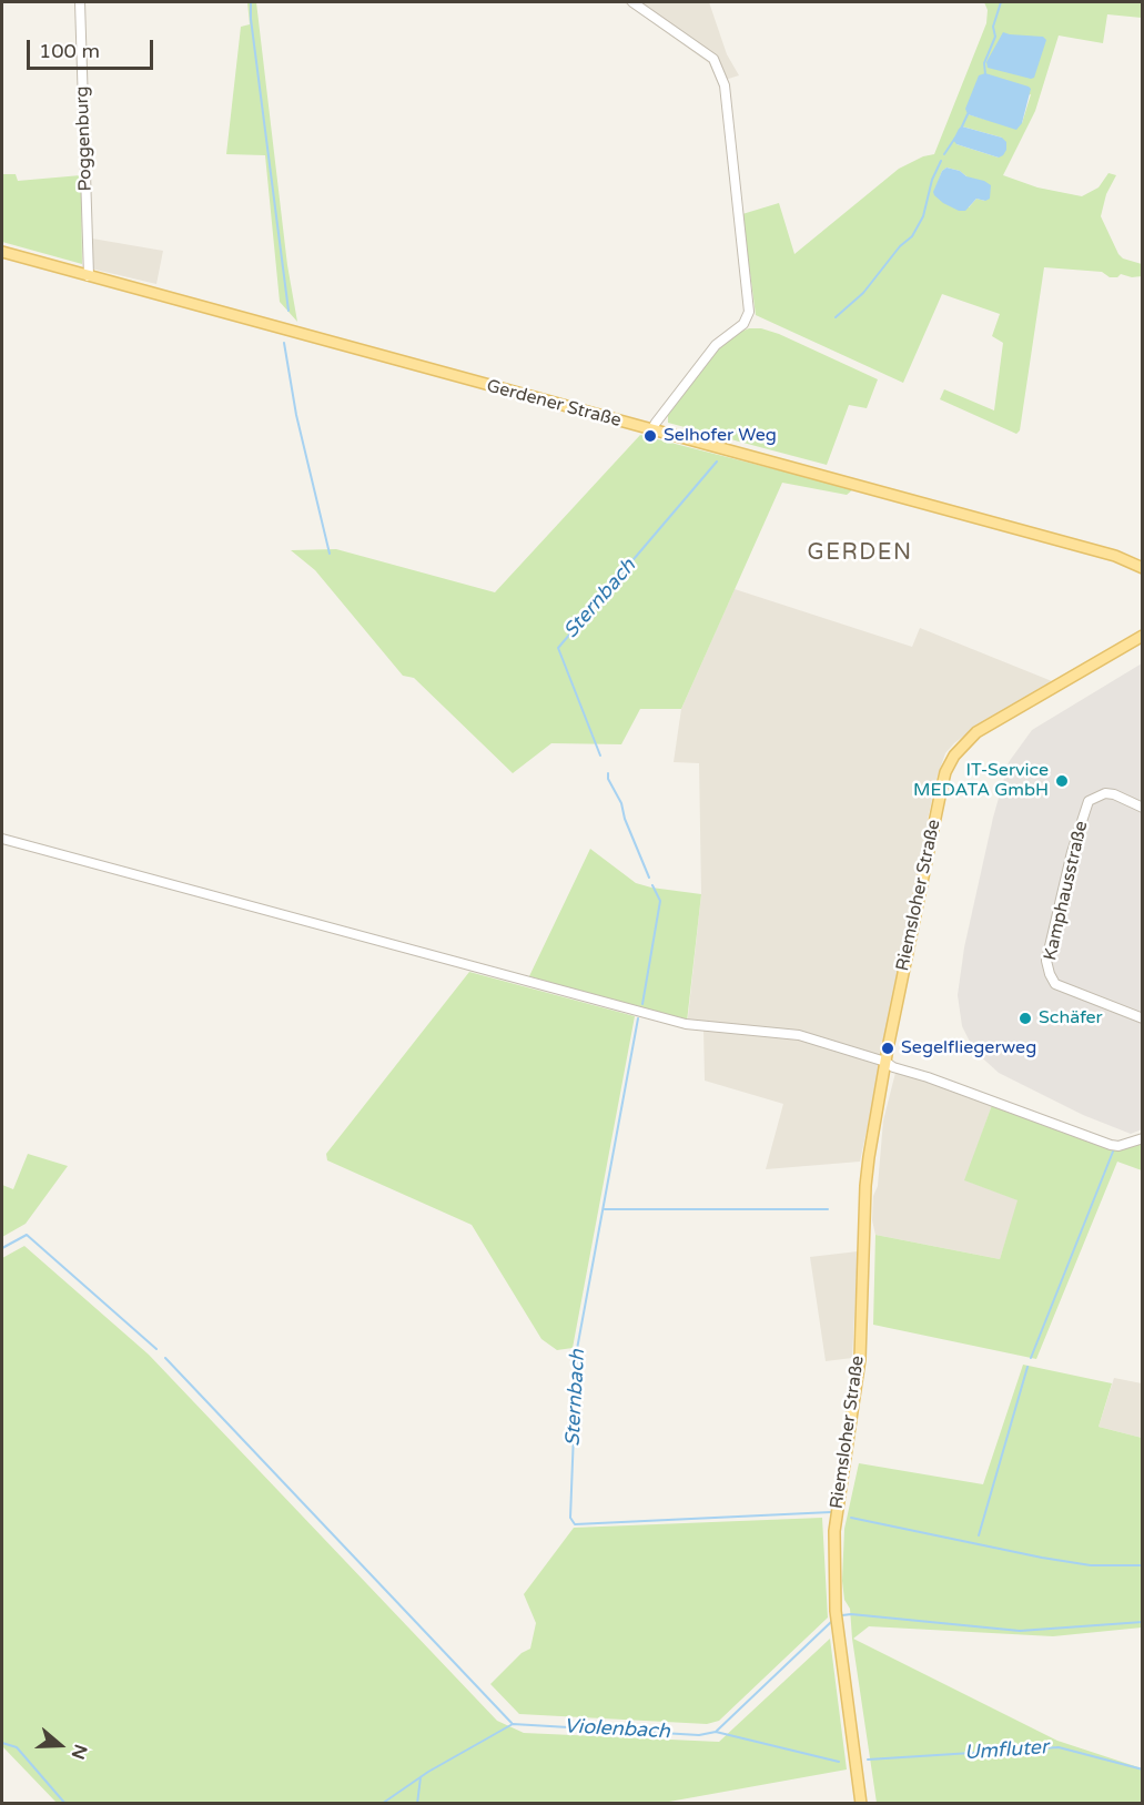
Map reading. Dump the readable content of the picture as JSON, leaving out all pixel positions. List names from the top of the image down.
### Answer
{
  "streets": {
    "main road": ["Gerdener Straße", "Riemsloher Straße"],
    "street": ["Poggenburg", "Kamphausstraße"]
  },
  "crossings": [
    ["Poggenburg", "Gerdener Straße"]
  ],
  "districts": ["GERDEN"],
  "water": ["Sternbach", "Violenbach", "Umfluter"],
  "places": [
    "Selhofer Weg",
    "IT-Service MEDATA GmbH",
    "Schäfer",
    "Segelfliegerweg"
  ],
  "scale_bar": "100 m",
  "north": "right"
}
